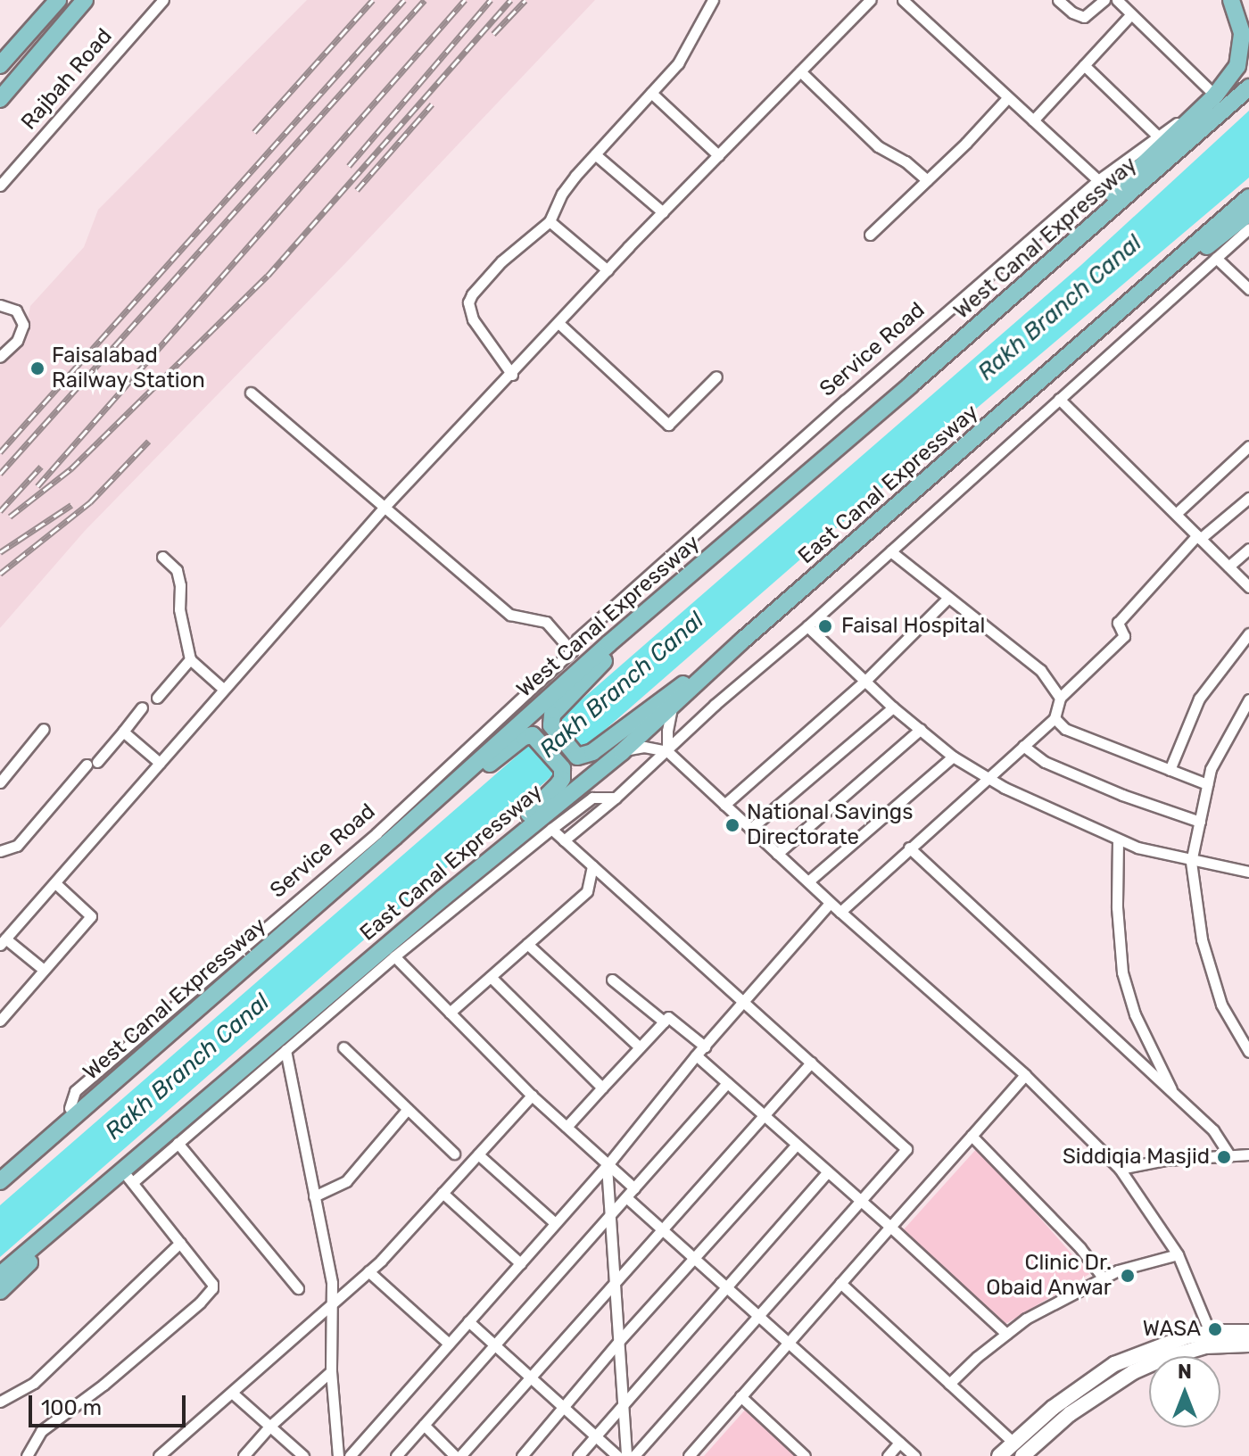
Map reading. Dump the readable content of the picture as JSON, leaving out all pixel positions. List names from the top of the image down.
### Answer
{
  "streets": {
    "main road": ["West Canal Expressway", "East Canal Expressway"],
    "street": ["Rajbah Road", "Service Road"]
  },
  "water": ["Rakh Branch Canal"],
  "places": [
    "Faisalabad Railway Station",
    "Faisal Hospital",
    "National Savings Directorate",
    "Siddiqia Masjid",
    "Clinic Dr. Obaid Anwar",
    "WASA"
  ],
  "scale_bar": "100 m",
  "north": "top"
}
